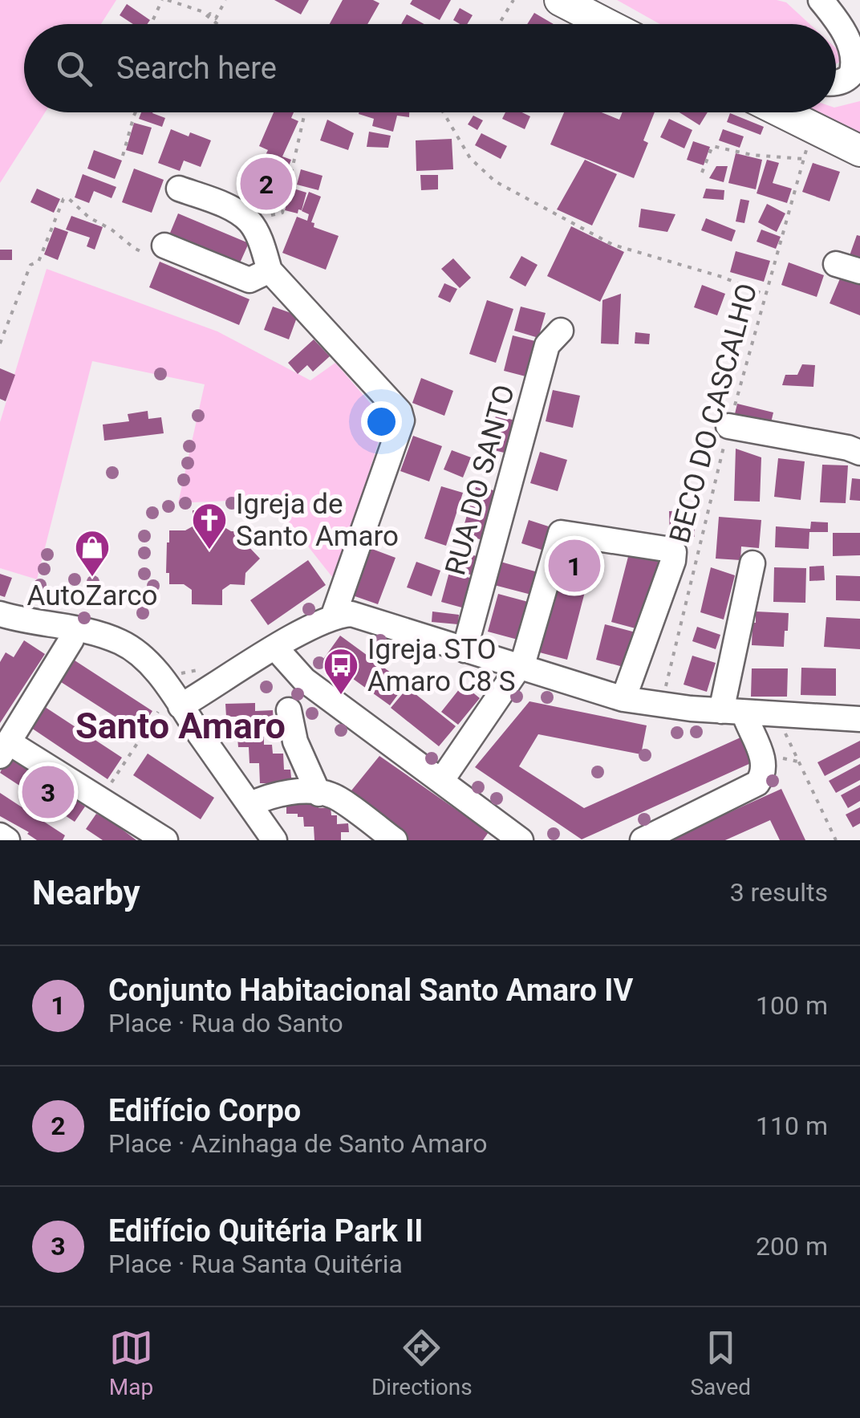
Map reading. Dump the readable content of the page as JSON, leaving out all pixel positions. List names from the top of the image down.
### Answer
{
  "streets": {
    "street": ["RUA DO SANTO"],
    "path": ["BECO DO CASCALHO"]
  },
  "districts": ["Santo Amaro"],
  "places": {
    "church": ["Igreja de Santo Amaro"],
    "shop": ["AutoZarco"],
    "bus stop": ["Igreja STO Amaro C8 S"]
  },
  "page": {
    "search": "Search here",
    "pins": ["2", "1", "3"],
    "heading": ["Nearby", "3 results"],
    "list": [
      {
        "mark": "1",
        "name": "Conjunto Habitacional Santo Amaro IV",
        "note": "Place · Rua do Santo",
        "value": "100 m"
      },
      {
        "mark": "2",
        "name": "Edifício Corpo",
        "note": "Place · Azinhaga de Santo Amaro",
        "value": "110 m"
      },
      {
        "mark": "3",
        "name": "Edifício Quitéria Park II",
        "note": "Place · Rua Santa Quitéria",
        "value": "200 m"
      }
    ],
    "nav": ["Map", "Directions", "Saved"]
  }
}
